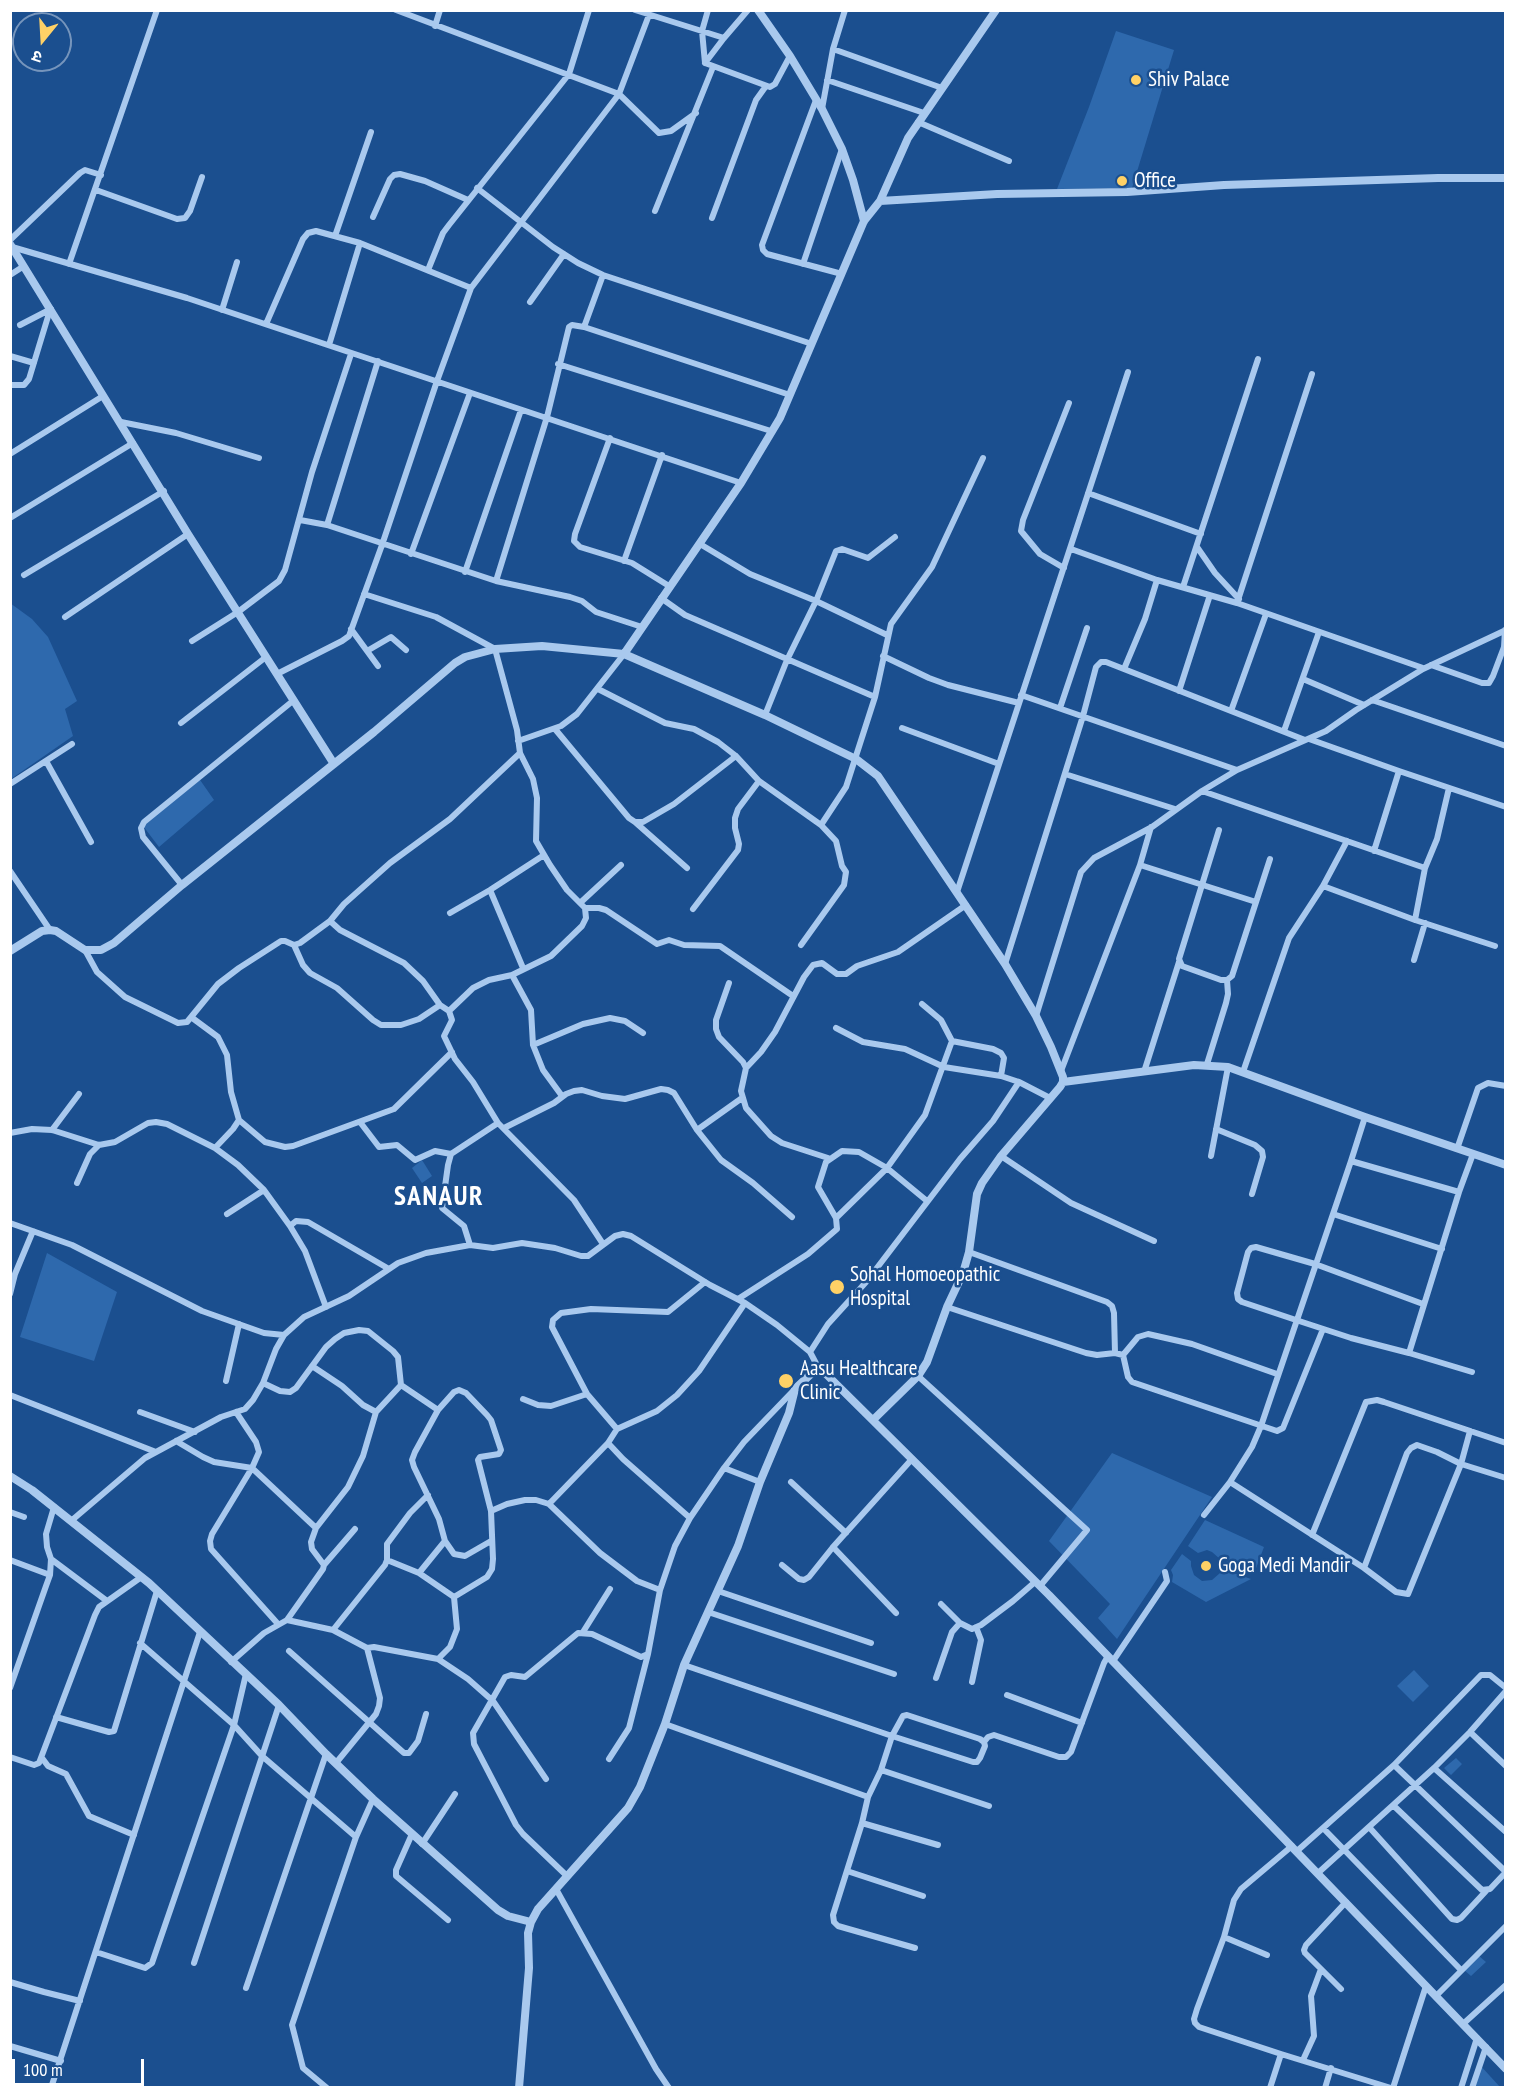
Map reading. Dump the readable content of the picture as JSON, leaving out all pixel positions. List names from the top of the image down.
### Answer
{
  "districts": ["SANAUR"],
  "places": [
    "Shiv Palace",
    "Office",
    "Sohal Homoeopathic Hospital",
    "Aasu Healthcare Clinic",
    "Goga Medi Mandir"
  ],
  "scale_bar": "100 m",
  "north": "bottom"
}
